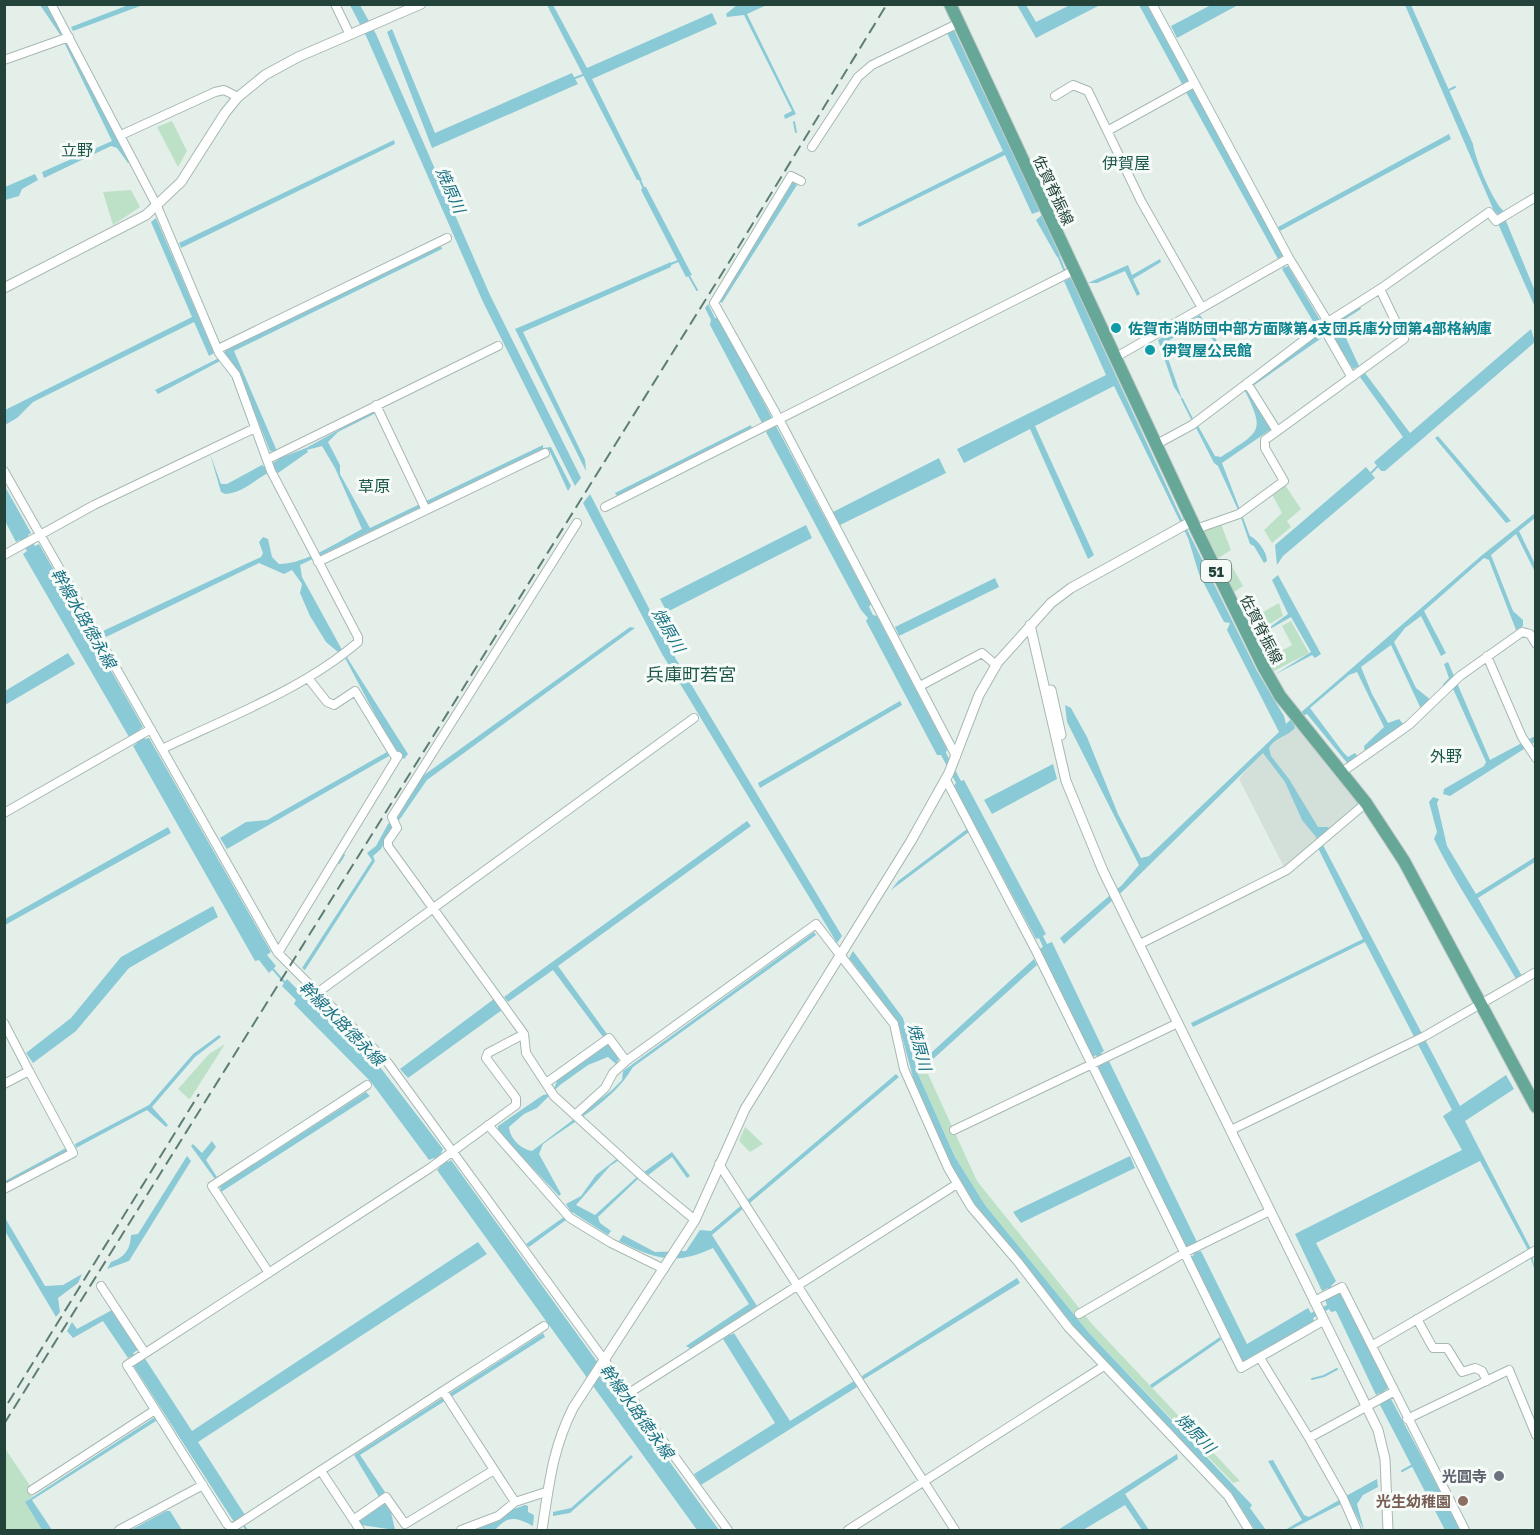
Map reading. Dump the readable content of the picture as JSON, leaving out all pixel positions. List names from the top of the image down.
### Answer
{
  "streets": {
    "main road": ["佐賀脊振線", "51"]
  },
  "districts": [
    "立野",
    "伊賀屋",
    "草原",
    "兵庫町若宮",
    "外野"
  ],
  "water": ["焼原川", "幹線水路徳永線"],
  "places": [
    "佐賀市消防団中部方面隊第4支団兵庫分団第4部格納庫",
    "伊賀屋公民館",
    "光圓寺",
    "光生幼稚園"
  ]
}
